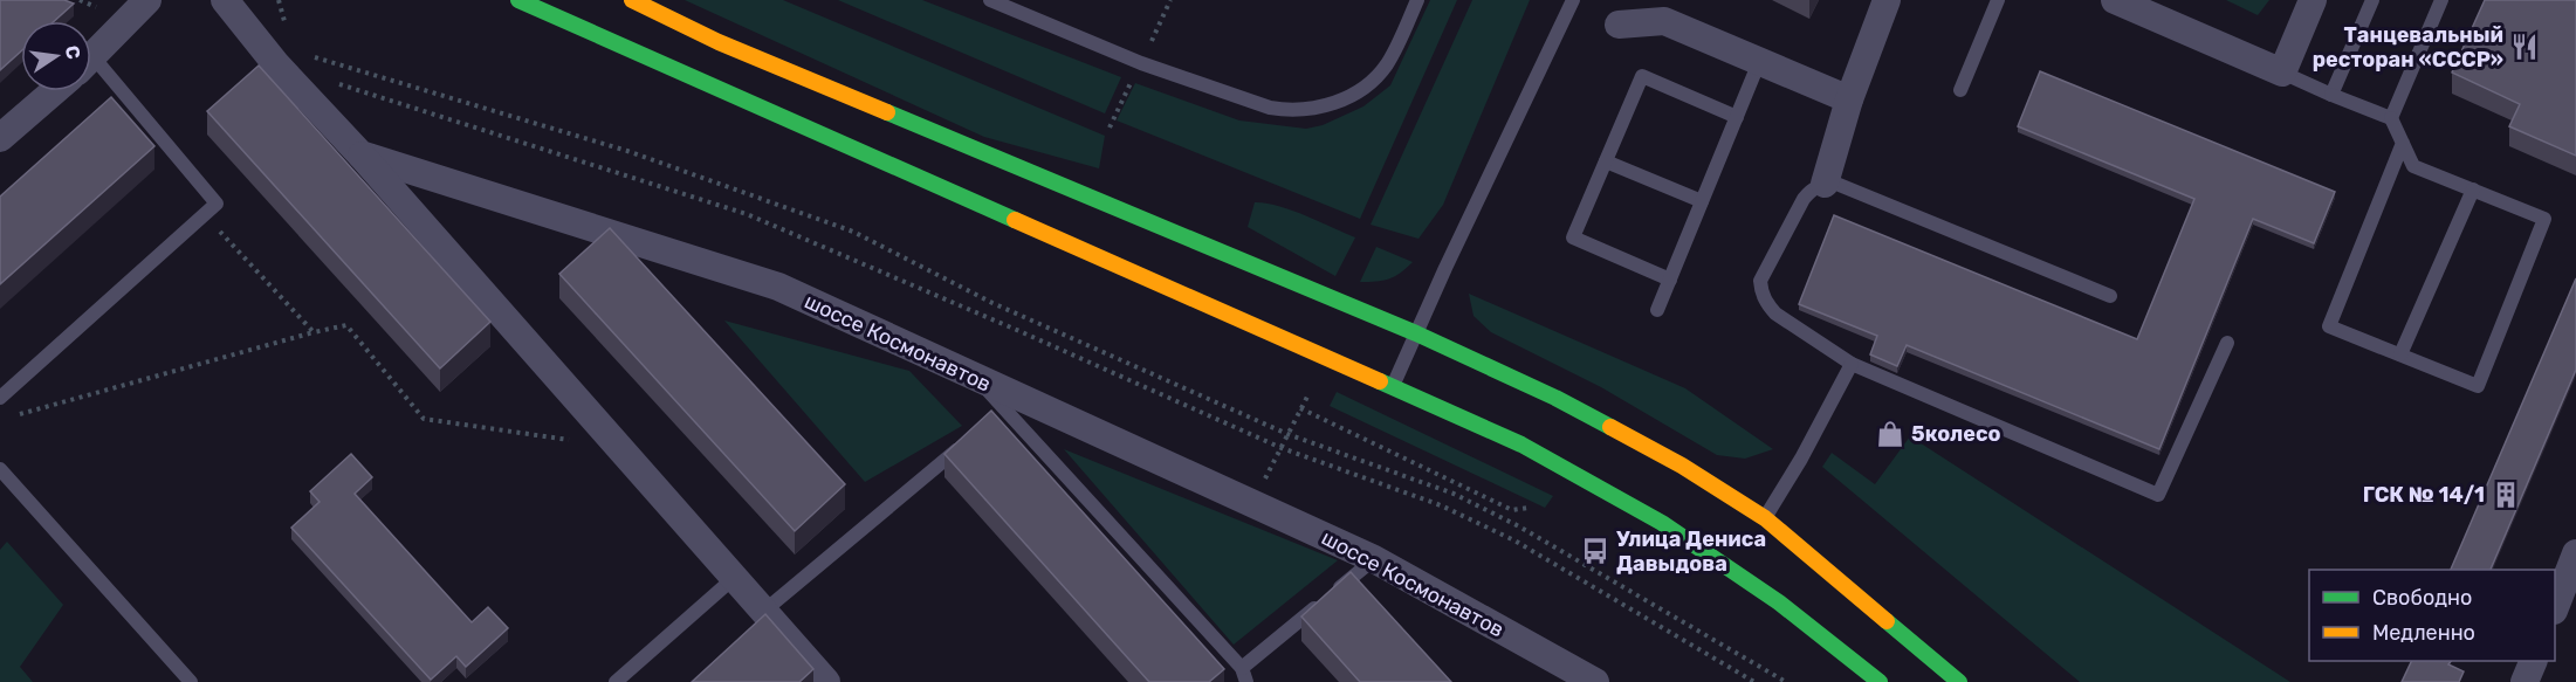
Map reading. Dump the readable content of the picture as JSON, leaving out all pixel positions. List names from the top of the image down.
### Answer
{
  "streets": {
    "street": ["шоссе Космонавтов"]
  },
  "places": {
    "restaurant": ["Танцевальный ресторан «СССР»"],
    "shop": ["5колесо"],
    "building": ["ГСК № 14/1"],
    "bus stop": ["Улица Дениса Давыдова"]
  },
  "legend": ["Свободно", "Медленно"],
  "north": "right"
}
